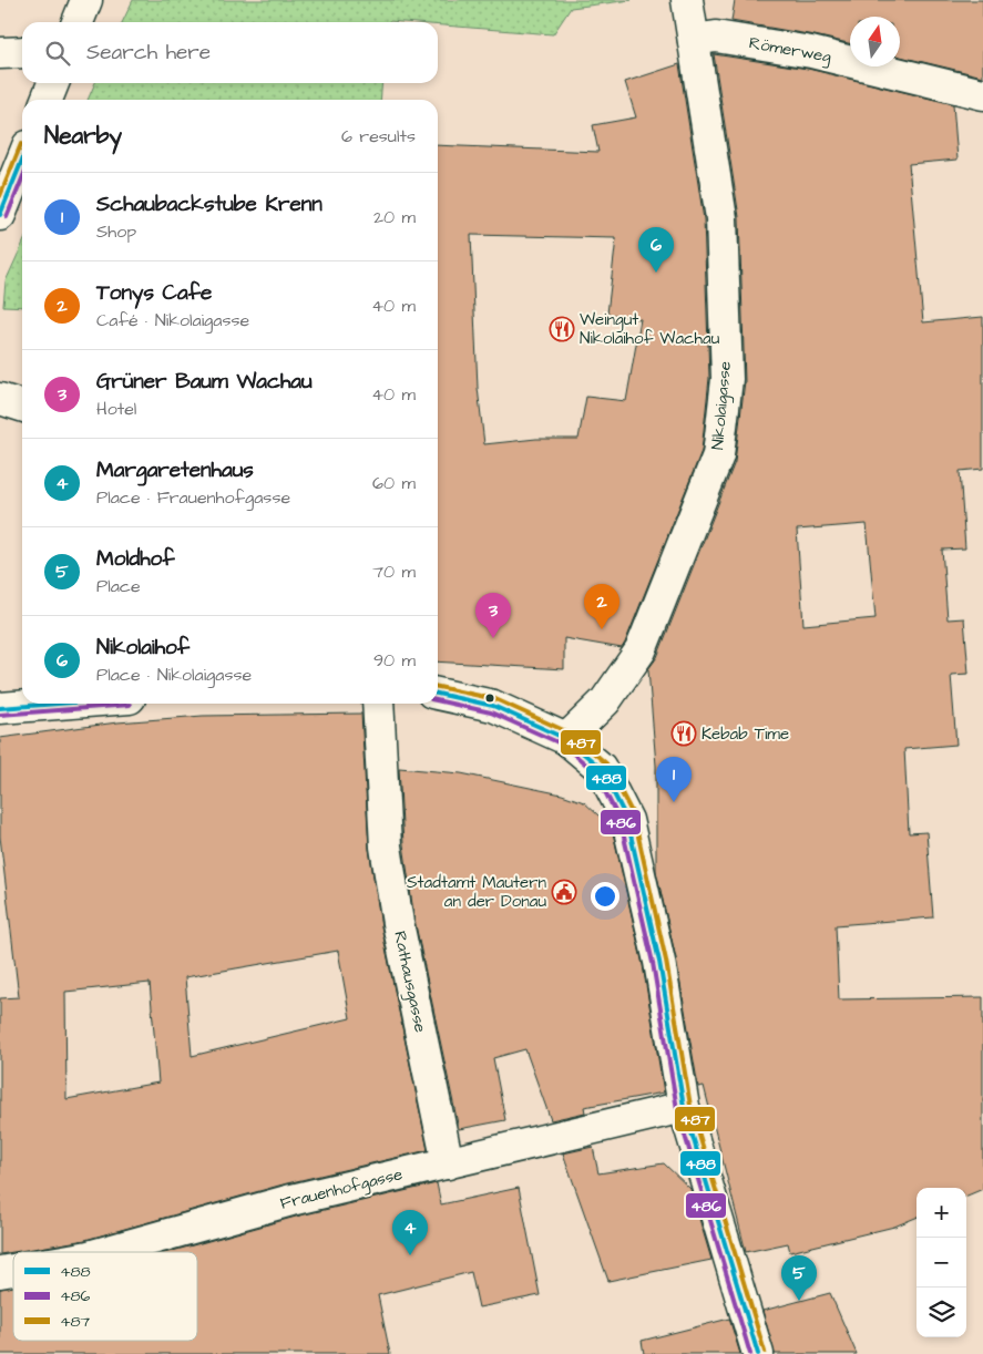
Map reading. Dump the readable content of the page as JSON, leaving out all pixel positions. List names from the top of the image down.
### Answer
{
  "streets": {
    "street": [
      "Römerweg",
      "Nikolaigasse",
      "Rathausgasse",
      "Frauenhofgasse"
    ]
  },
  "crossings": [
    ["Römerweg", "Nikolaigasse"],
    ["Rathausgasse", "Frauenhofgasse"]
  ],
  "places": {
    "restaurant": ["Weingut Nikolaihof Wachau", "Kebab Time"],
    "public building": ["Stadtamt Mautern an der Donau"]
  },
  "lines": ["transit line 487", "transit line 488", "transit line 486"],
  "legend": ["488", "486", "487"],
  "north": "top",
  "page": {
    "search": "Search here",
    "heading": ["Nearby", "6 results"],
    "list": [
      {
        "mark": "1",
        "name": "Schaubackstube Krenn",
        "note": "Shop",
        "value": "20 m"
      },
      {
        "mark": "2",
        "name": "Tonys Cafe",
        "note": "Café · Nikolaigasse",
        "value": "40 m"
      },
      {
        "mark": "3",
        "name": "Grüner Baum Wachau",
        "note": "Hotel",
        "value": "40 m"
      },
      {
        "mark": "4",
        "name": "Margaretenhaus",
        "note": "Place · Frauenhofgasse",
        "value": "60 m"
      },
      {
        "mark": "5",
        "name": "Moldhof",
        "note": "Place",
        "value": "70 m"
      },
      {
        "mark": "6",
        "name": "Nikolaihof",
        "note": "Place · Nikolaigasse",
        "value": "90 m"
      }
    ],
    "pins": [
      "6",
      "2",
      "3",
      "1",
      "4",
      "5"
    ],
    "map_buttons": ["+", "−"]
  }
}
